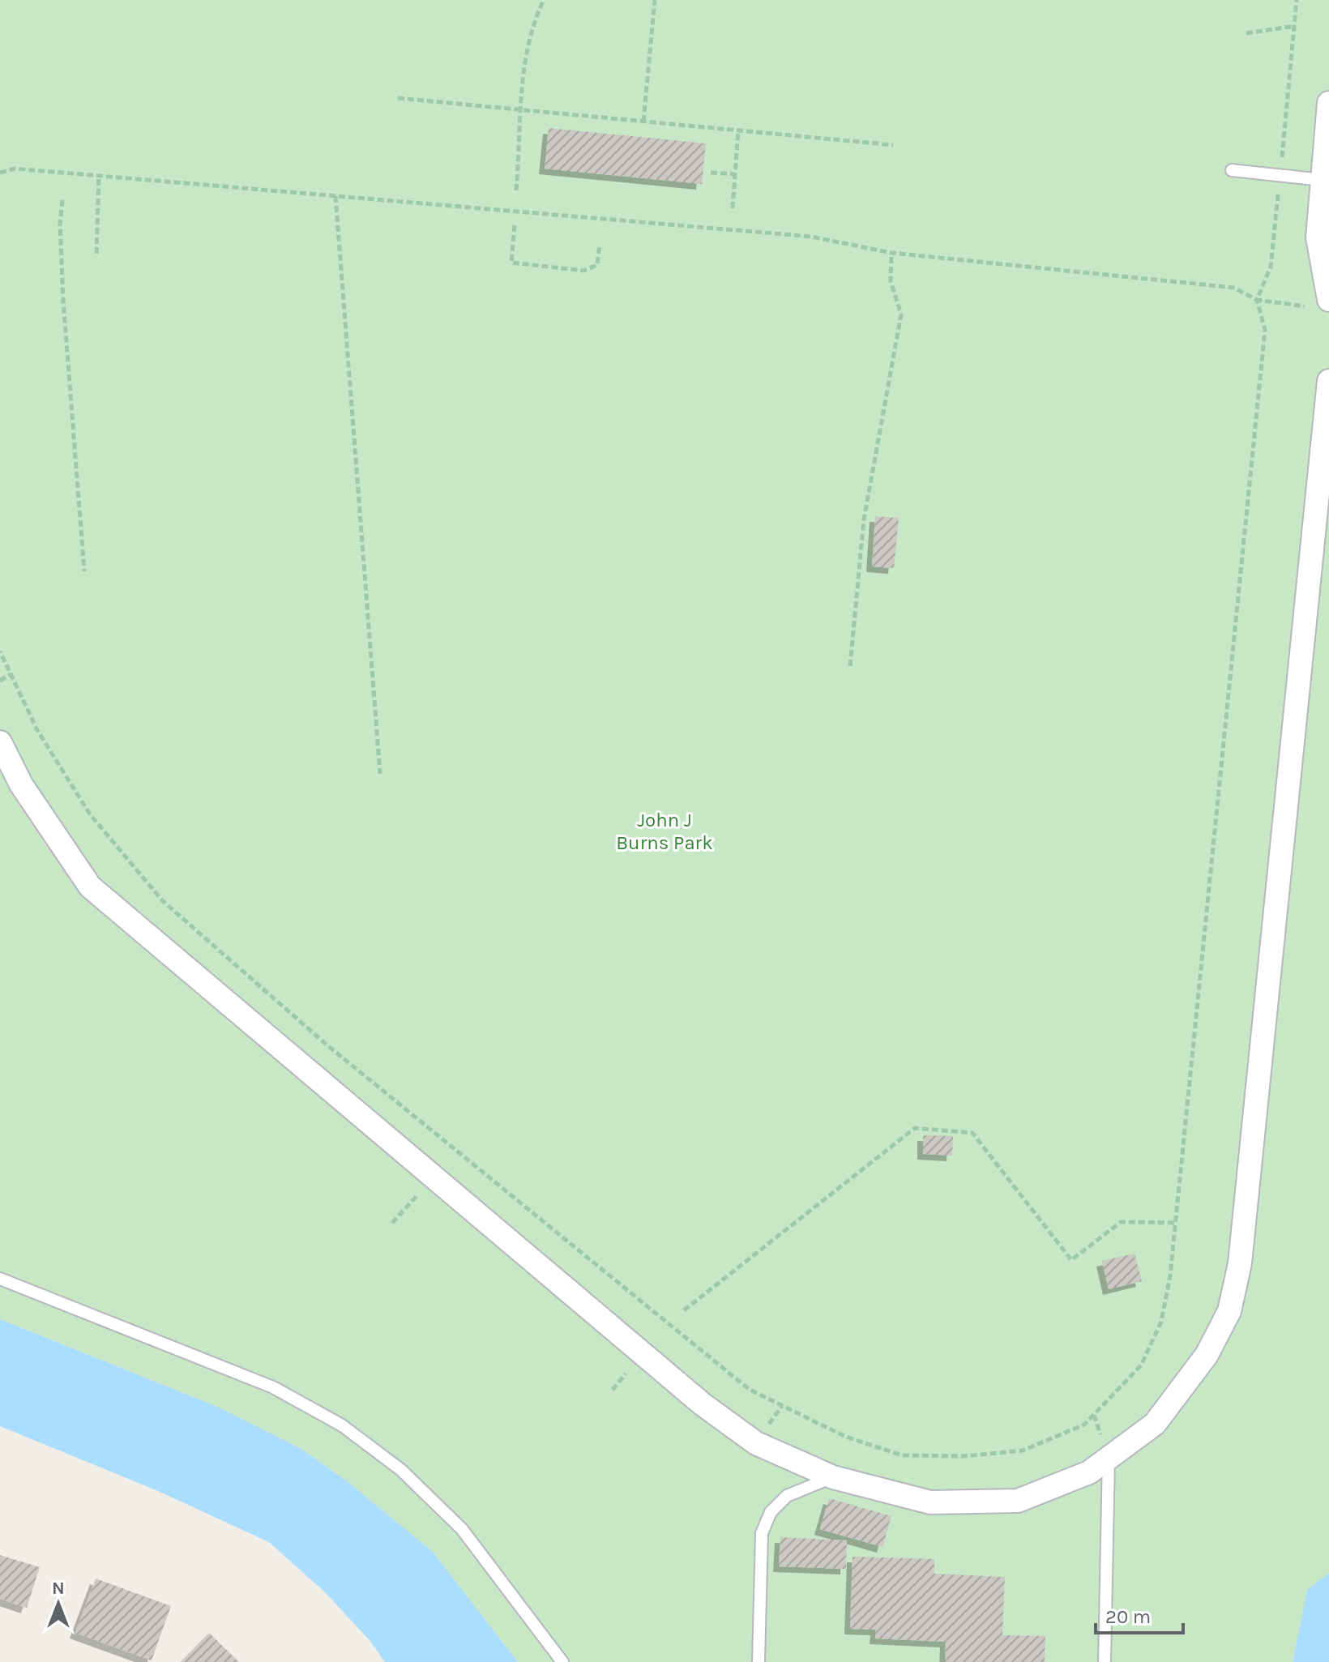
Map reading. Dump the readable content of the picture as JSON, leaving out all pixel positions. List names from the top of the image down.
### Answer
{
  "parks": ["John J Burns Park"],
  "scale_bar": "20 m",
  "north": "top"
}
